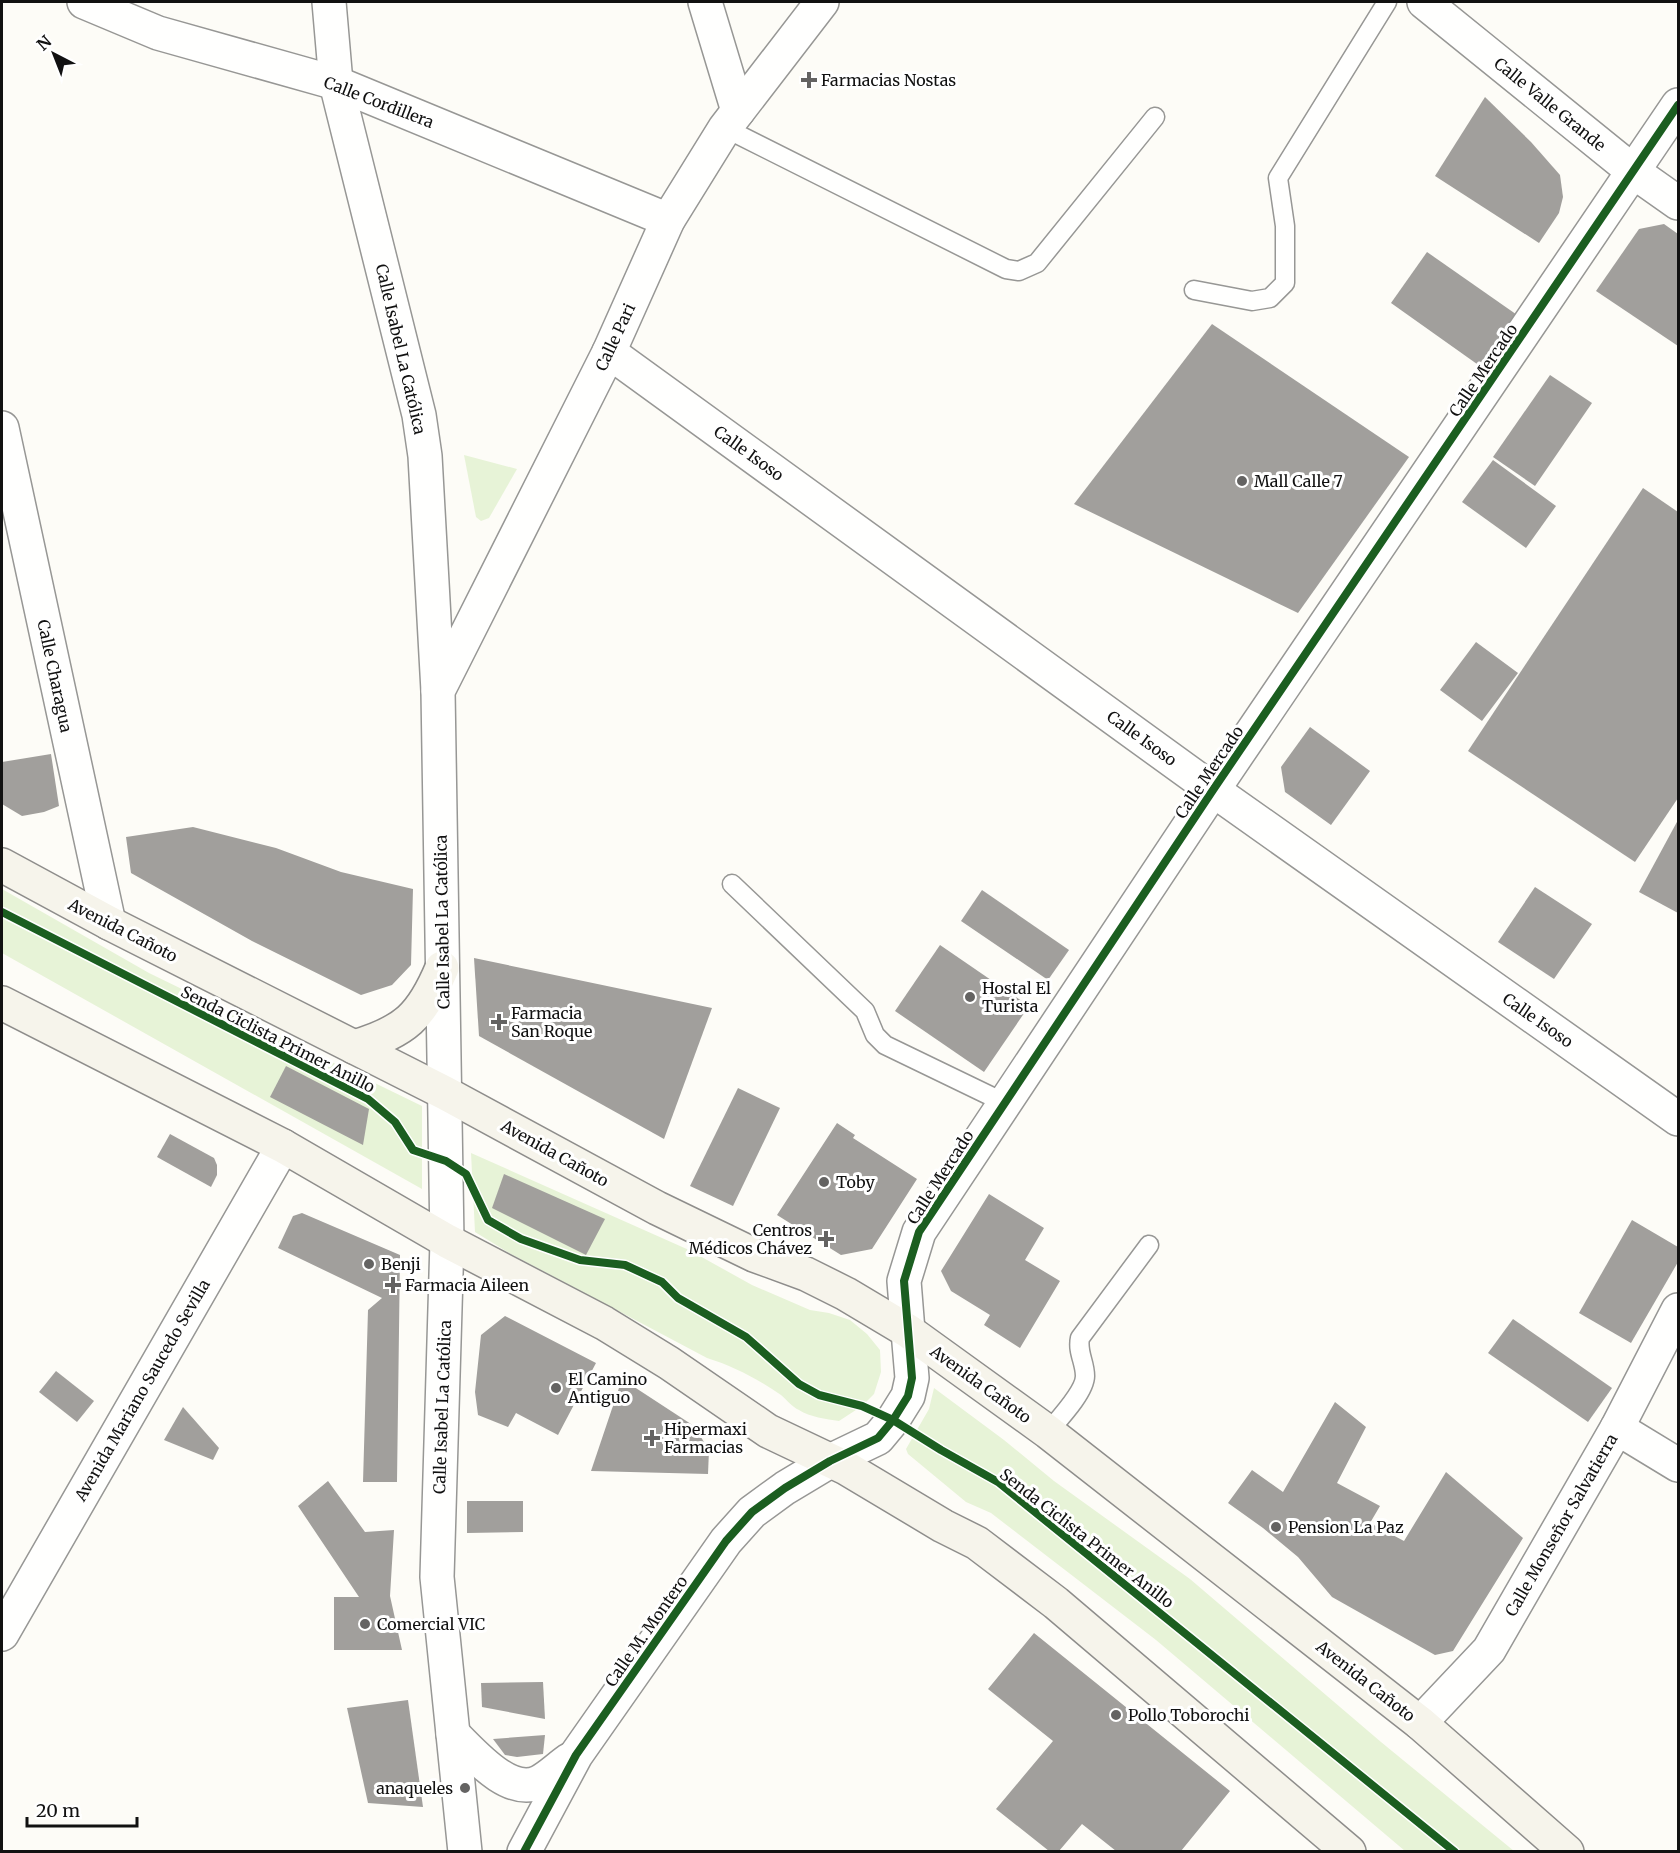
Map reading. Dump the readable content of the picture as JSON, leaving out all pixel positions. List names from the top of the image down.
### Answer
{
  "streets": {
    "main road": ["Avenida Cañoto"],
    "street": [
      "Calle Cordillera",
      "Calle Valle Grande",
      "Calle Pari",
      "Calle Isabel La Católica",
      "Calle Mercado",
      "Calle Isoso",
      "Calle Charagua",
      "Avenida Mariano Saucedo Sevilla",
      "Calle Monseñor Salvatierra",
      "Calle M. Montero"
    ],
    "cycle path": ["Senda Ciclista Primer Anillo"]
  },
  "crossings": [
    ["Calle Cordillera", "Calle Pari"],
    ["Calle Cordillera", "Calle Isabel La Católica"],
    ["Calle Valle Grande", "Calle Mercado"],
    ["Calle Pari", "Calle Isabel La Católica"],
    ["Calle Pari", "Calle Isoso"],
    ["Calle Isabel La Católica", "Avenida Cañoto"],
    ["Calle Isabel La Católica", "Calle M. Montero"],
    ["Calle Mercado", "Calle Isoso"],
    ["Calle Mercado", "Avenida Cañoto"],
    ["Calle Mercado", "Calle M. Montero"],
    ["Calle Charagua", "Avenida Cañoto"],
    ["Avenida Cañoto", "Calle Monseñor Salvatierra"]
  ],
  "places": {
    "health": [
      "Farmacias Nostas",
      "Farmacia San Roque",
      "Centros Médicos Chávez",
      "Farmacia Aileen",
      "Hipermaxi Farmacias"
    ],
    "other": [
      "Mall Calle 7",
      "Hostal El Turista",
      "Toby",
      "Benji",
      "El Camino Antiguo",
      "Pension La Paz",
      "Comercial VIC",
      "Pollo Toborochi",
      "anaqueles"
    ]
  },
  "scale_bar": "20 m",
  "north": "top left"
}
